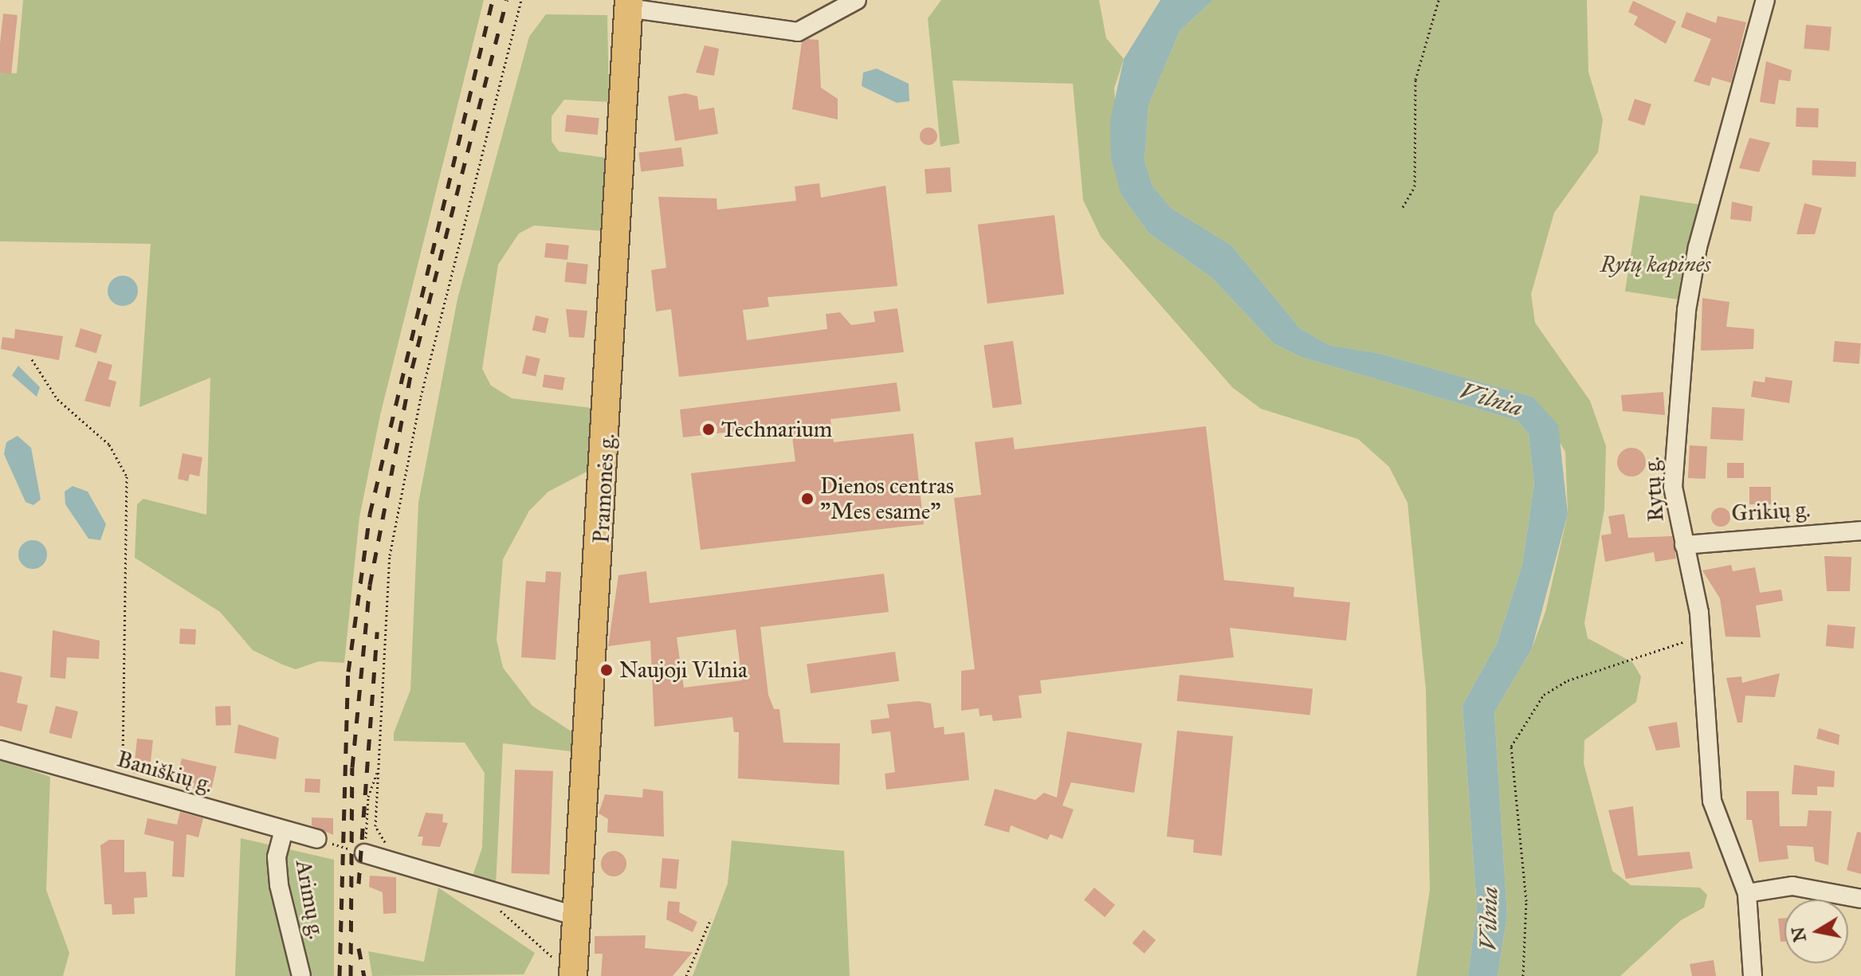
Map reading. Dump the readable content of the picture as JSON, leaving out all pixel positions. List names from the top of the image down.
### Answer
{
  "streets": {
    "main road": ["Pramonės g."],
    "street": [
      "Rytų g.",
      "Grikių g.",
      "Baniškių g.",
      "Arimų g."
    ]
  },
  "crossings": [
    ["Rytų g.", "Grikių g."],
    ["Baniškių g.", "Arimų g."]
  ],
  "water": ["Vilnia"],
  "parks": ["Rytų kapinės"],
  "places": ["Technarium", "Dienos centras \"Mes esame\"", "Naujoji Vilnia"],
  "north": "left"
}
